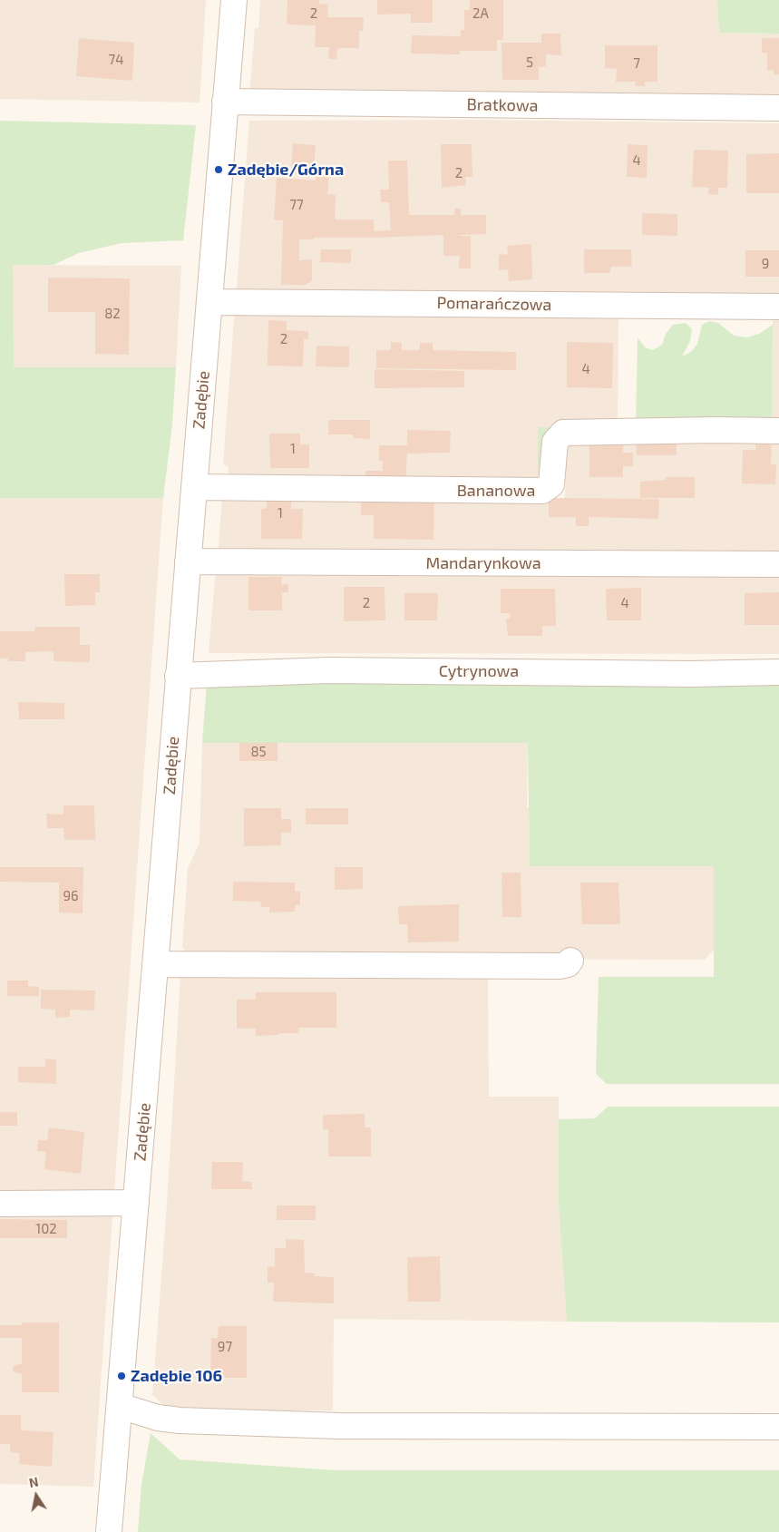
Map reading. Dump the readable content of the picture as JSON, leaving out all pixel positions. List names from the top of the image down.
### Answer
{
  "streets": {
    "street": [
      "Bratkowa",
      "Pomarańczowa",
      "Zadębie",
      "Bananowa",
      "Mandarynkowa",
      "Cytrynowa"
    ]
  },
  "crossings": [
    ["Bratkowa", "Zadębie"],
    ["Pomarańczowa", "Zadębie"],
    ["Zadębie", "Bananowa"],
    ["Zadębie", "Mandarynkowa"],
    ["Zadębie", "Cytrynowa"]
  ],
  "places": ["Zadębie/Górna", "Zadębie 106"],
  "house_numbers": [
    "2",
    "2A",
    "74",
    "5",
    "7",
    "4",
    "2",
    "77",
    "9",
    "82",
    "2",
    "4",
    "1",
    "1",
    "2",
    "4",
    "85",
    "96",
    "102",
    "97"
  ],
  "north": "top"
}
